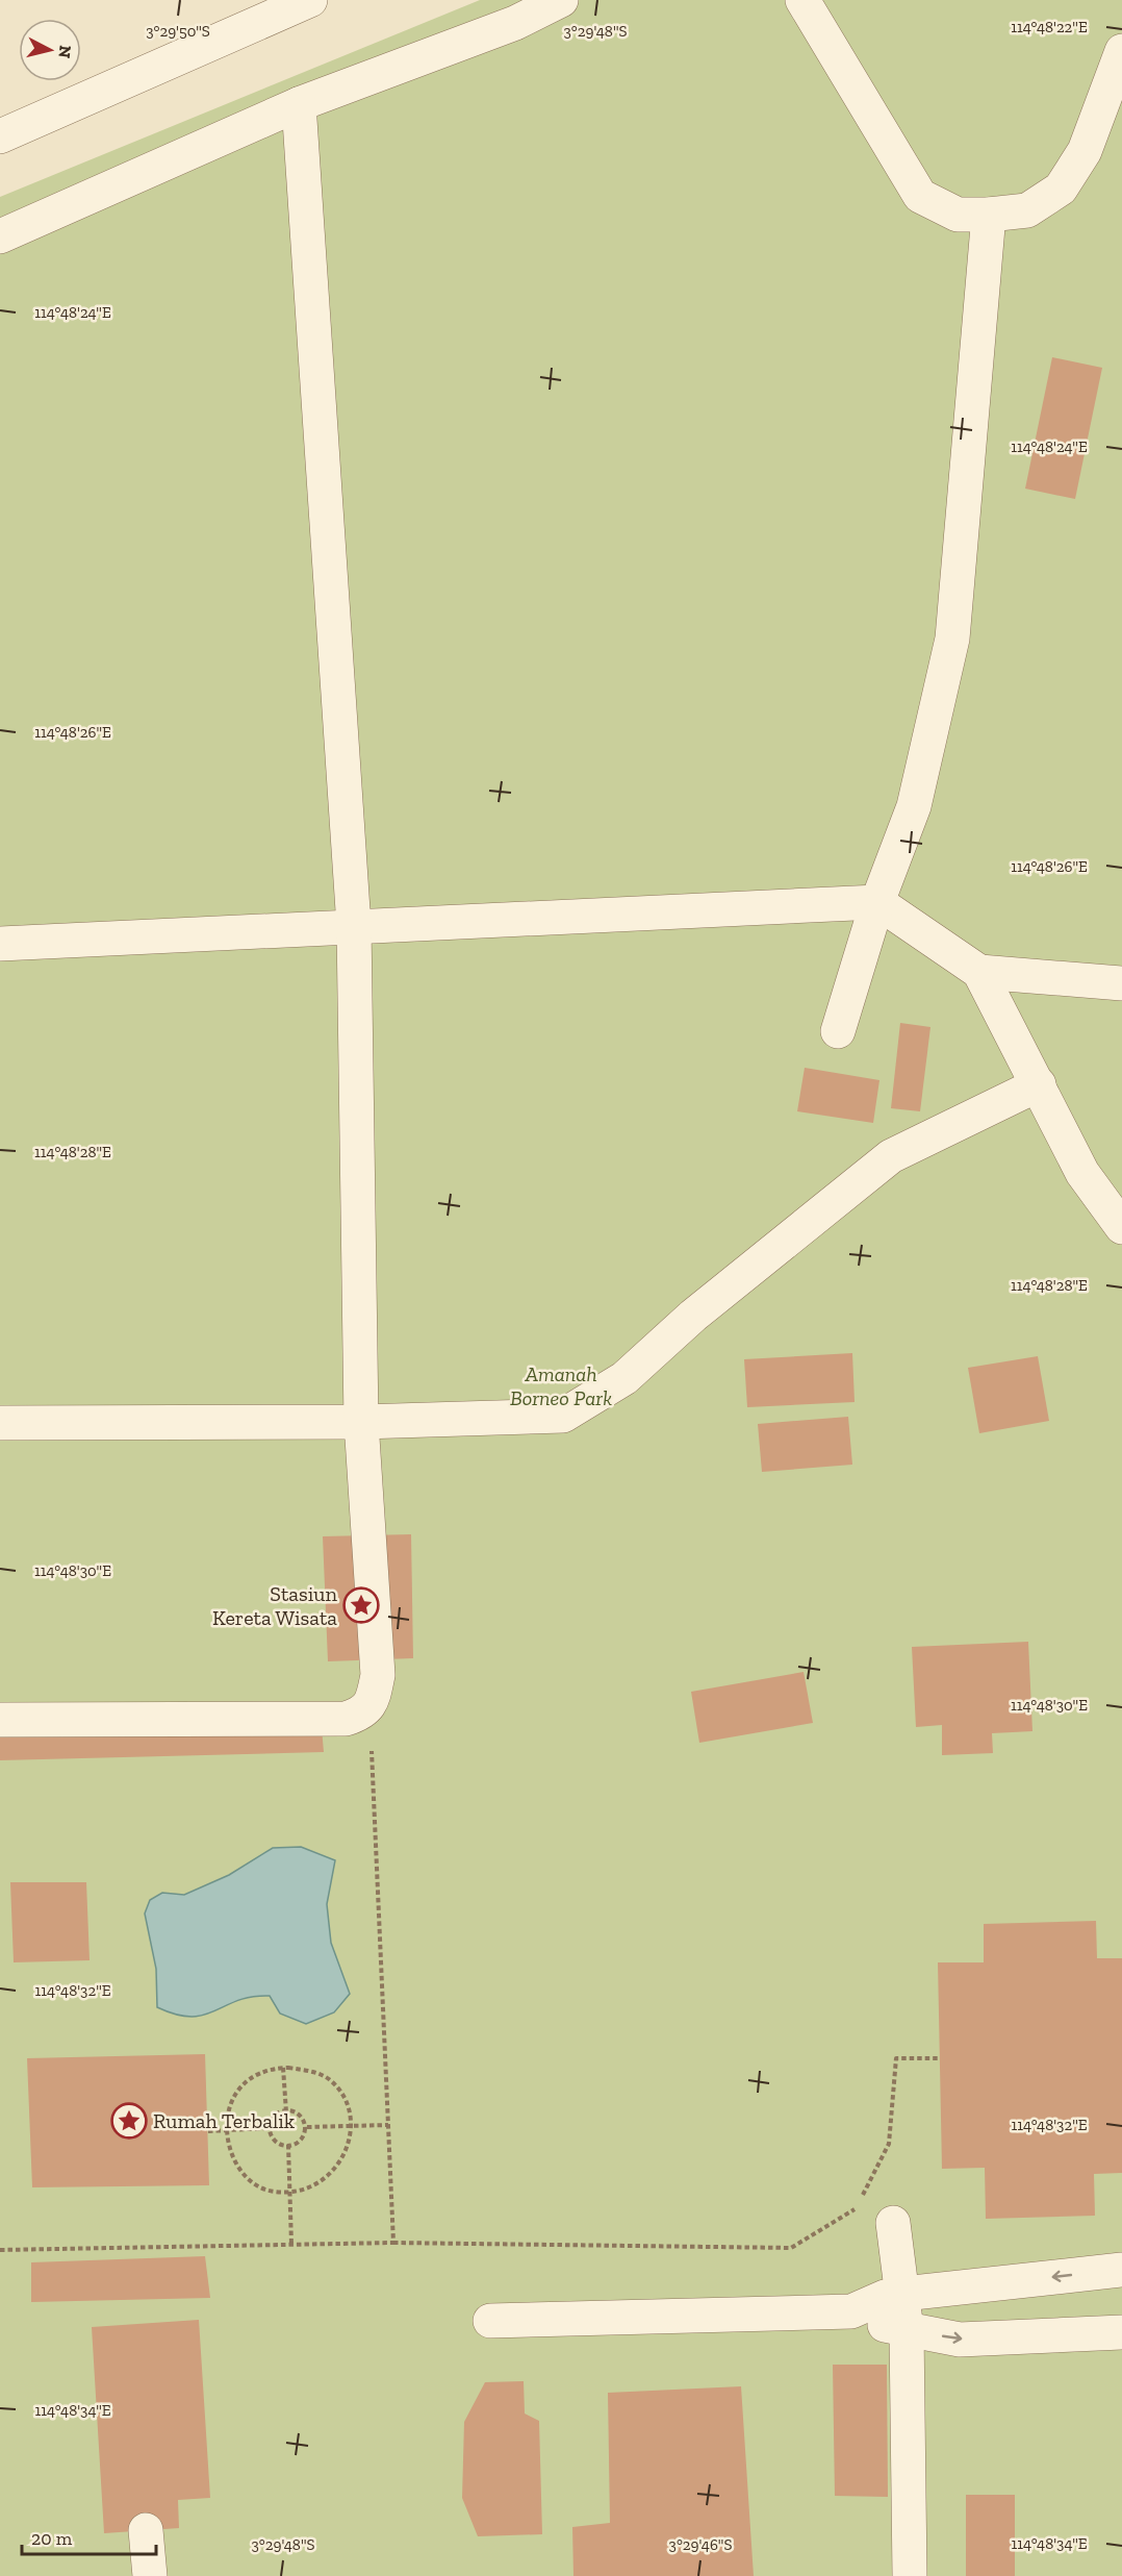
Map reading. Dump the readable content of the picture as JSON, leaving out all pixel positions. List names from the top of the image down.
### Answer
{
  "parks": ["Amanah Borneo Park"],
  "places": {
    "place": ["Stasiun Kereta Wisata", "Rumah Terbalik"]
  },
  "scale_bar": "20 m",
  "north": "right",
  "coordinates": [
    "114°48'22\"E",
    "3°29'50\"S",
    "3°29'48\"S",
    "114°48'24\"E",
    "114°48'26\"E",
    "114°48'28\"E",
    "114°48'30\"E",
    "114°48'32\"E",
    "114°48'34\"E",
    "3°29'46\"S"
  ]
}
